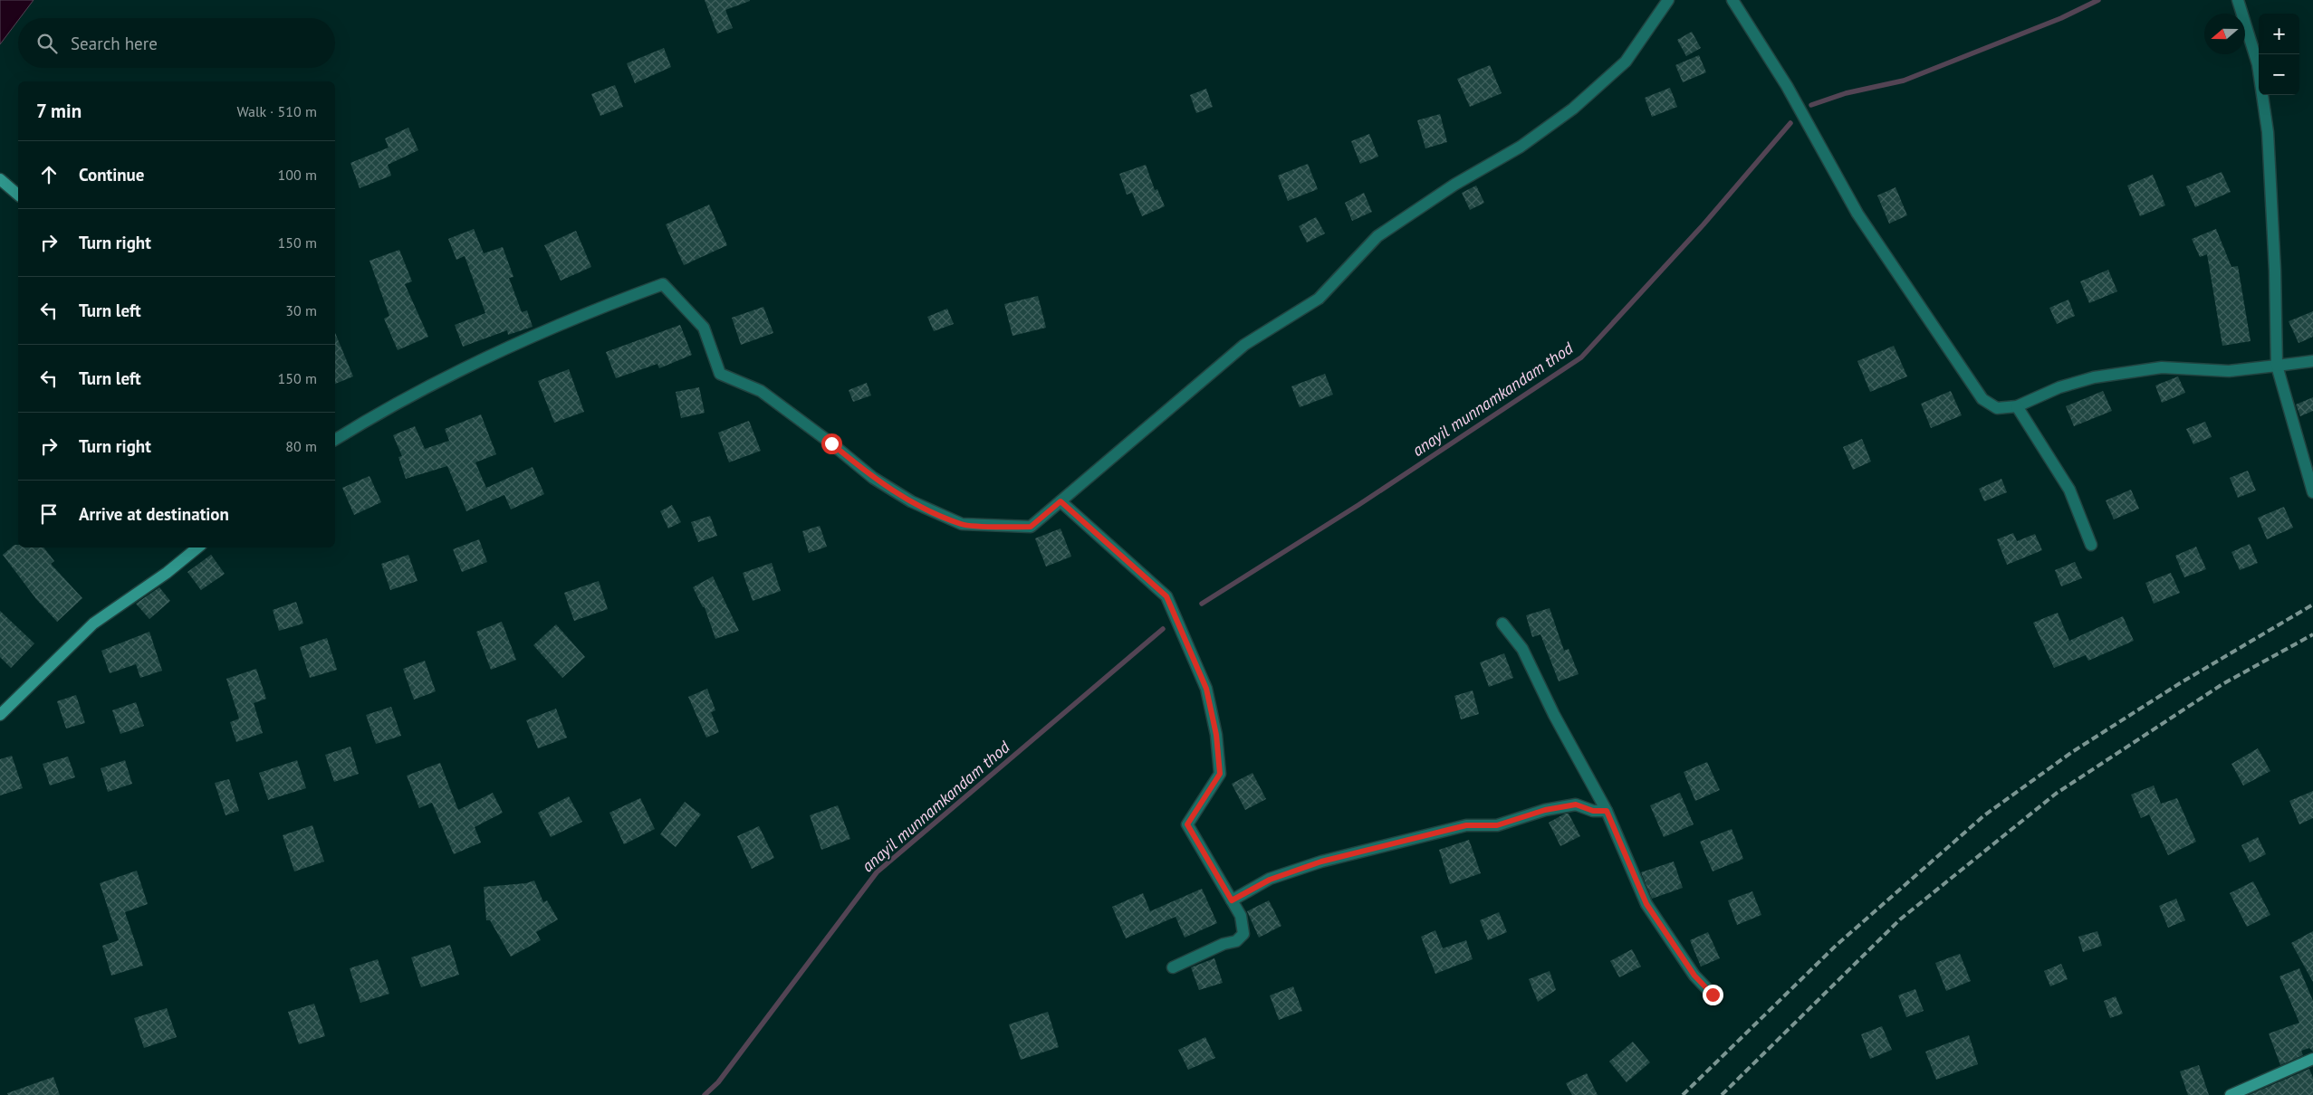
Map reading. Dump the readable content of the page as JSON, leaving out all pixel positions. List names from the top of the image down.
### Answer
{
  "water": ["anayil munnamkandam thod"],
  "north": "left",
  "page": {
    "map_buttons": ["+", "−"],
    "search": "Search here",
    "heading": ["7 min", "Walk · 510 m"],
    "list": [
      ["Continue", "100 m"],
      ["Turn right", "150 m"],
      ["Turn left", "30 m"],
      ["Turn left", "150 m"],
      ["Turn right", "80 m"],
      "Arrive at destination"
    ]
  }
}
